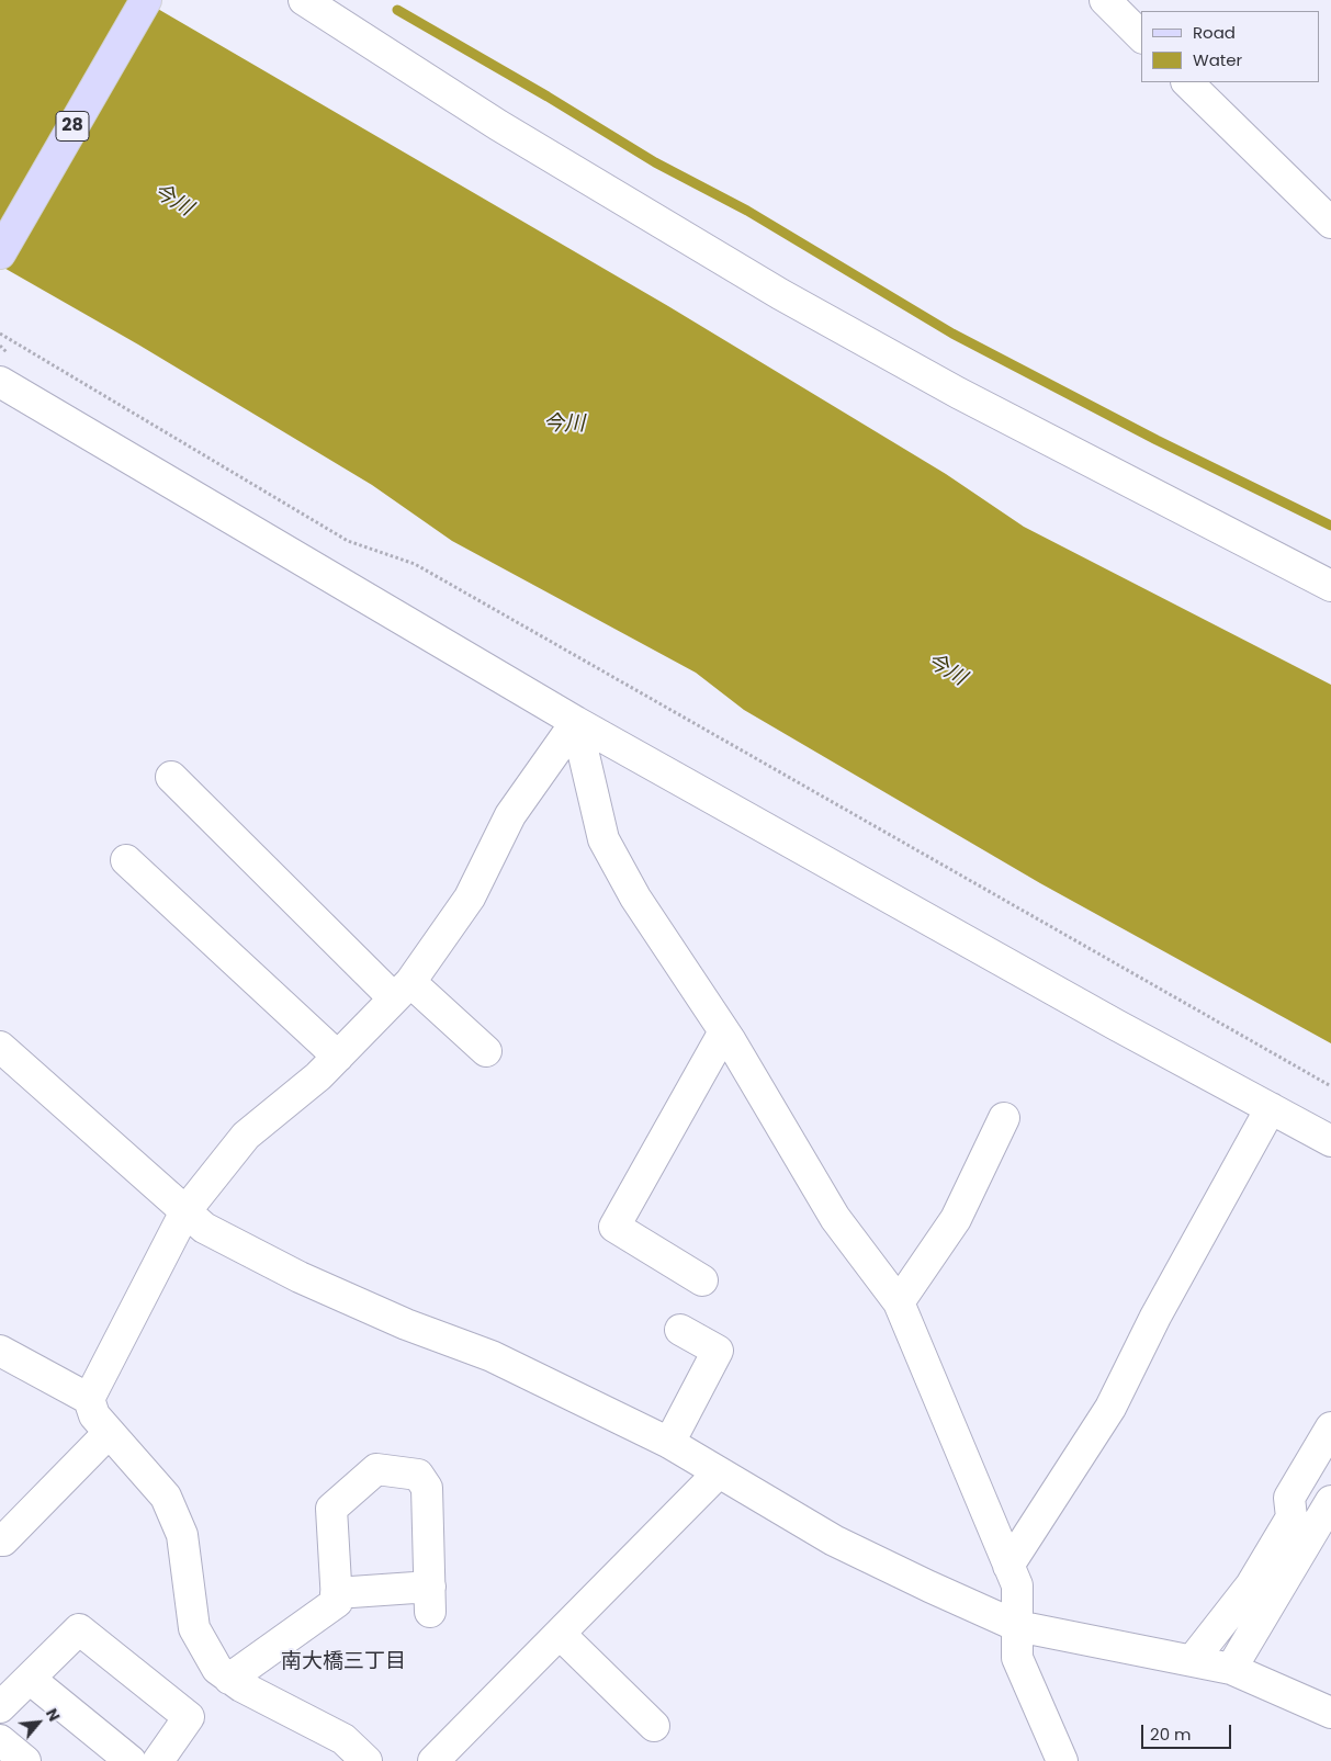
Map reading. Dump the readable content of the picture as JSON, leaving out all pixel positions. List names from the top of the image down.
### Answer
{
  "streets": {
    "main road": ["28"]
  },
  "districts": ["南大橋三丁目"],
  "water": ["今川"],
  "legend": ["Road", "Water"],
  "scale_bar": "20 m",
  "north": "top right"
}
